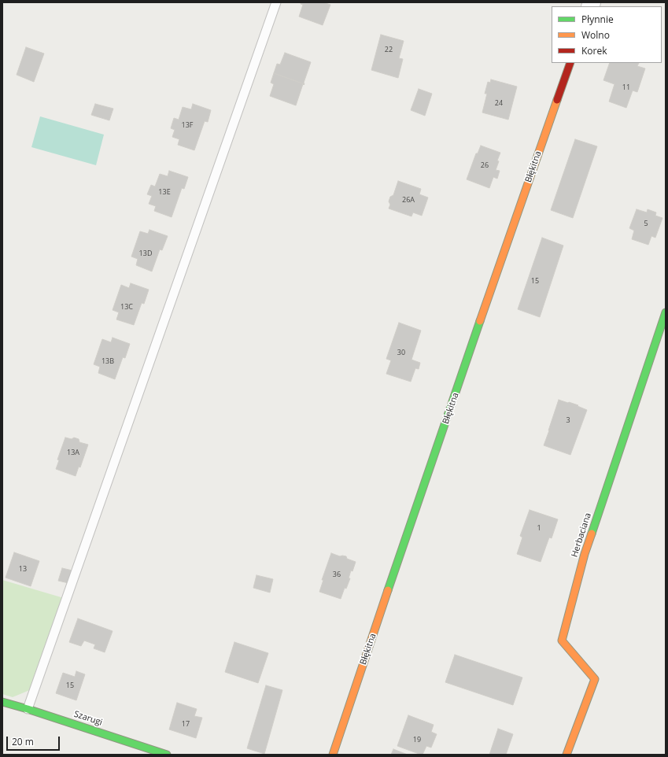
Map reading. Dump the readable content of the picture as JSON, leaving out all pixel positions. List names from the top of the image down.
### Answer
{
  "streets": {
    "street": ["Błękitna", "Herbaciana", "Szarugi"]
  },
  "house_numbers": [
    "22",
    "11",
    "24",
    "13F",
    "26",
    "13E",
    "26A",
    "5",
    "13D",
    "15",
    "13C",
    "30",
    "13B",
    "3",
    "13A",
    "1",
    "13",
    "36",
    "15",
    "17",
    "19"
  ],
  "legend": ["Płynnie", "Wolno", "Korek"],
  "scale_bar": "20 m"
}
